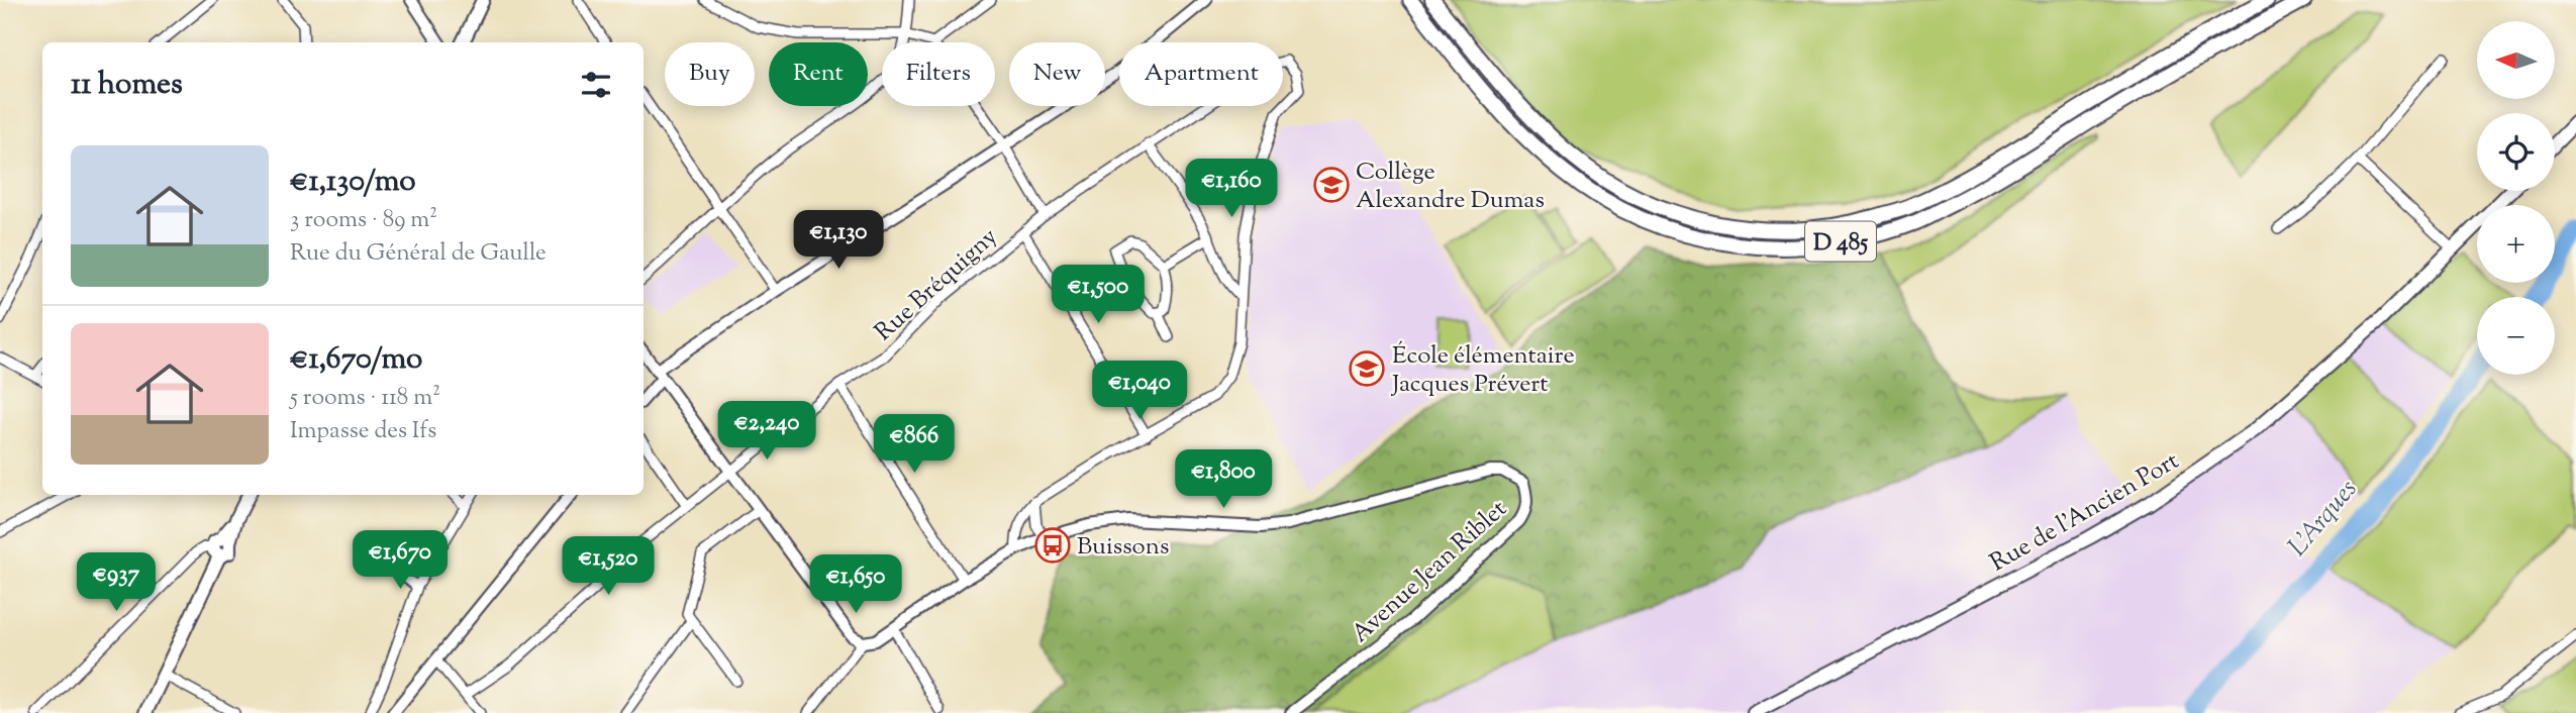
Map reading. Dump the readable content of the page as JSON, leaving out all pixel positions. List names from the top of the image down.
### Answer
{
  "streets": {
    "highway": ["D 485"],
    "main road": ["Rue de l'Ancien Port"],
    "street": ["Rue Bréquigny", "Avenue Jean Riblet"]
  },
  "water": ["L'Arques"],
  "places": {
    "school or university": ["Collège Alexandre Dumas", "École élémentaire Jacques Prévert"],
    "bus stop": ["Buissons"]
  },
  "north": "left",
  "page": {
    "map_buttons": ["+", "−"],
    "chip": [
      "Buy",
      "Rent",
      "Filters",
      "New",
      "Apartment"
    ],
    "heading": "11 homes",
    "list": [
      {
        "name": "€1,130/mo",
        "note": "3 rooms · 89 m² · Rue du Général de Gaulle"
      },
      {
        "name": "€1,670/mo",
        "note": "5 rooms · 118 m² · Impasse des Ifs"
      }
    ],
    "price": [
      "€1,160",
      "€1,130",
      "€1,500",
      "€1,040",
      "€2,240",
      "€866",
      "€1,800",
      "€1,670",
      "€1,520",
      "€937",
      "€1,650"
    ]
  }
}
